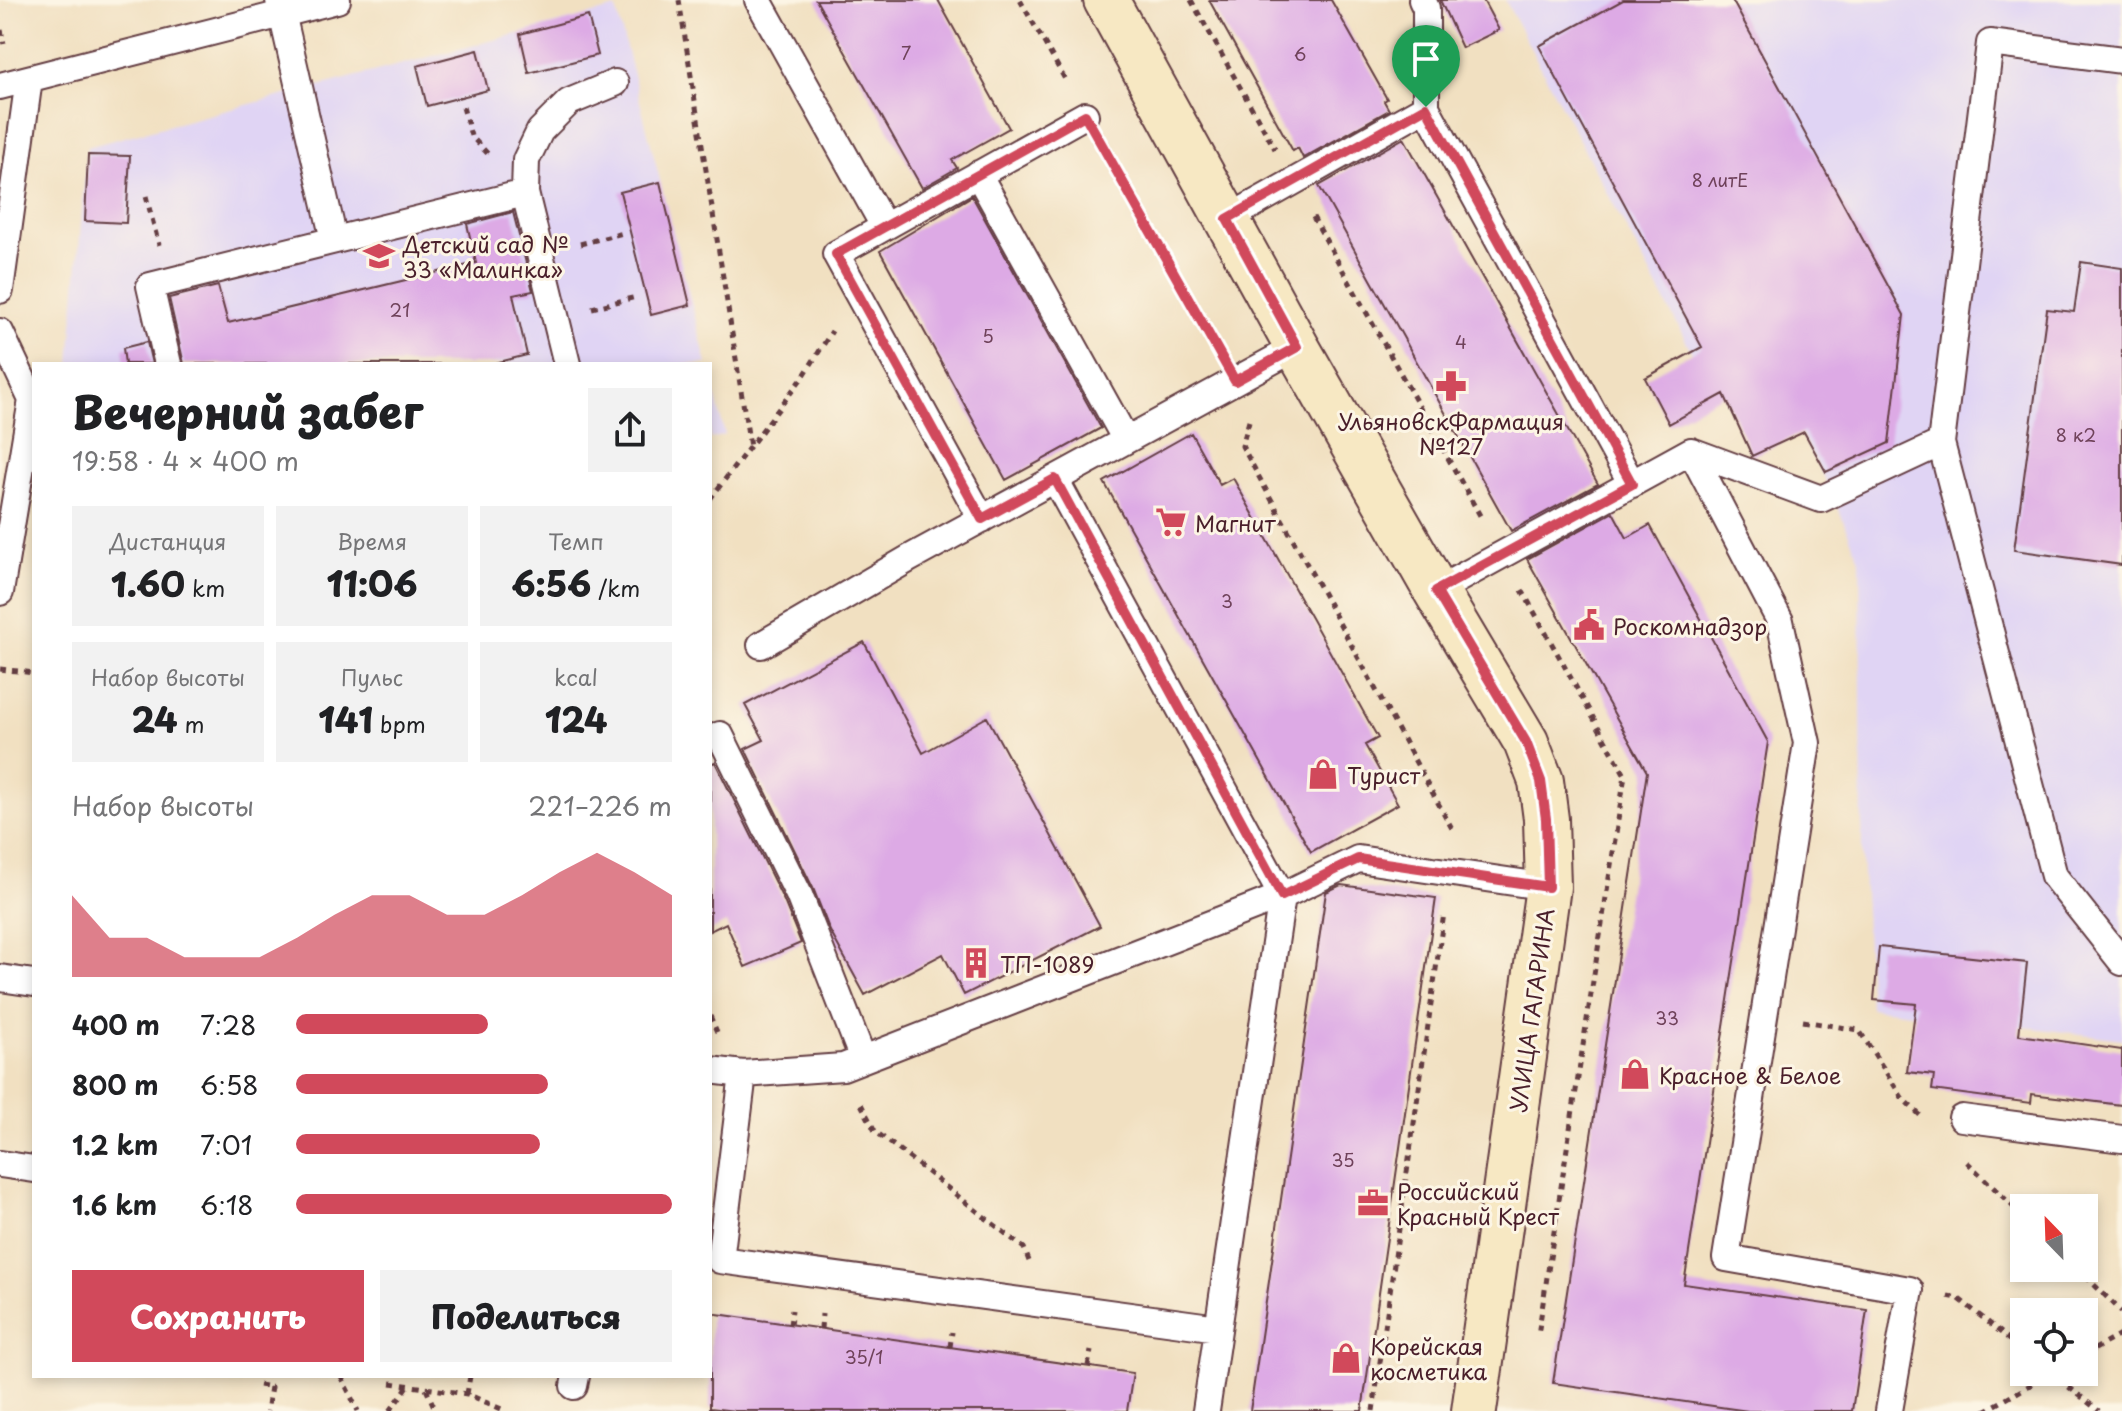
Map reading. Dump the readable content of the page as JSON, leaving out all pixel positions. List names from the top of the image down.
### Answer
{
  "streets": {
    "main road": ["УЛИЦА ГАГАРИНА"]
  },
  "places": {
    "school or university": ["Детский сад № 33 «Малинка»"],
    "pharmacy": ["УльяновскФармация №127"],
    "supermarket": ["Магнит"],
    "public building": ["Роскомнадзор"],
    "shop": ["Турист", "Красное & Белое", "Корейская косметика"],
    "building": ["ТП-1089"],
    "office": ["Российский Красный Крест"]
  },
  "house_numbers": [
    "7",
    "6",
    "8 литЕ",
    "21",
    "5",
    "4",
    "8 к2",
    "3",
    "33",
    "35",
    "35/1"
  ],
  "north": "top left",
  "page": {
    "heading": ["Вечерний забег", "19:58 · 4 × 400 m"],
    "stats": [
      ["Дистанция", "1.60 km"],
      ["Время", "11:06"],
      ["Темп", "6:56 /km"],
      ["Набор высоты", "24 m"],
      ["Пульс", "141 bpm"],
      ["kcal", "124"]
    ],
    "chart": ["Набор высоты", "221–226 m"],
    "list": [
      {
        "name": "400 m",
        "note": "7:28"
      },
      {
        "name": "800 m",
        "note": "6:58"
      },
      {
        "name": "1.2 km",
        "note": "7:01"
      },
      {
        "name": "1.6 km",
        "note": "6:18"
      }
    ],
    "buttons": ["Сохранить", "Поделиться"]
  }
}
